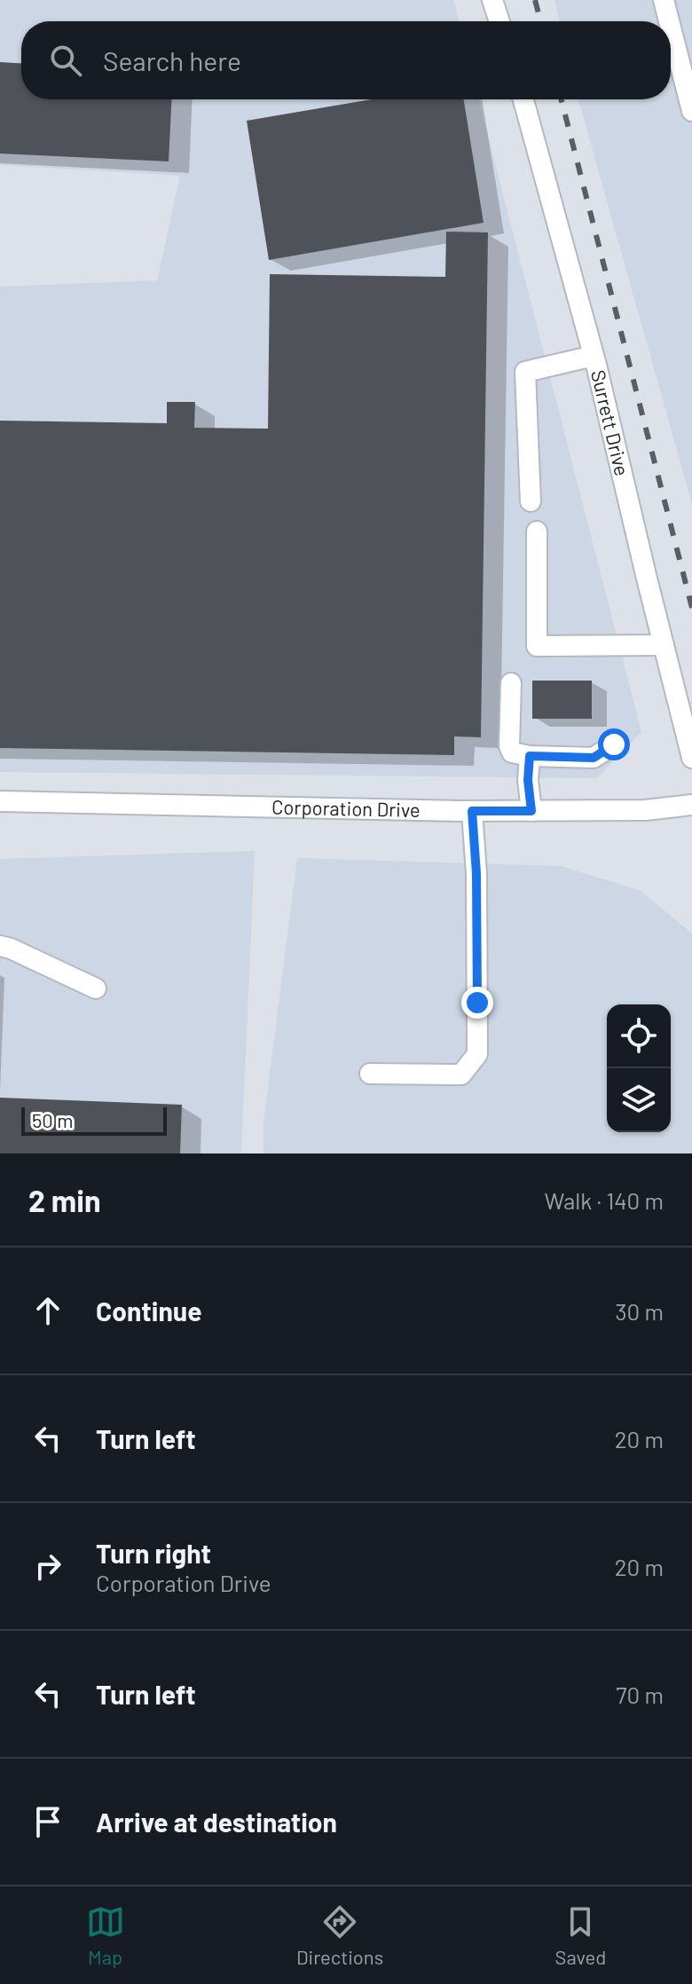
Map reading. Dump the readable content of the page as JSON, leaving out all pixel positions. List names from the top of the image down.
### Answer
{
  "streets": {
    "street": ["Surrett Drive", "Corporation Drive"]
  },
  "scale_bar": "50 m",
  "page": {
    "search": "Search here",
    "scale": "50 m",
    "heading": ["2 min", "Walk · 140 m"],
    "list": [
      ["Continue", "30 m"],
      ["Turn left", "20 m"],
      ["Turn right", "Corporation Drive", "20 m"],
      ["Turn left", "70 m"],
      "Arrive at destination"
    ],
    "nav": ["Map", "Directions", "Saved"]
  }
}
